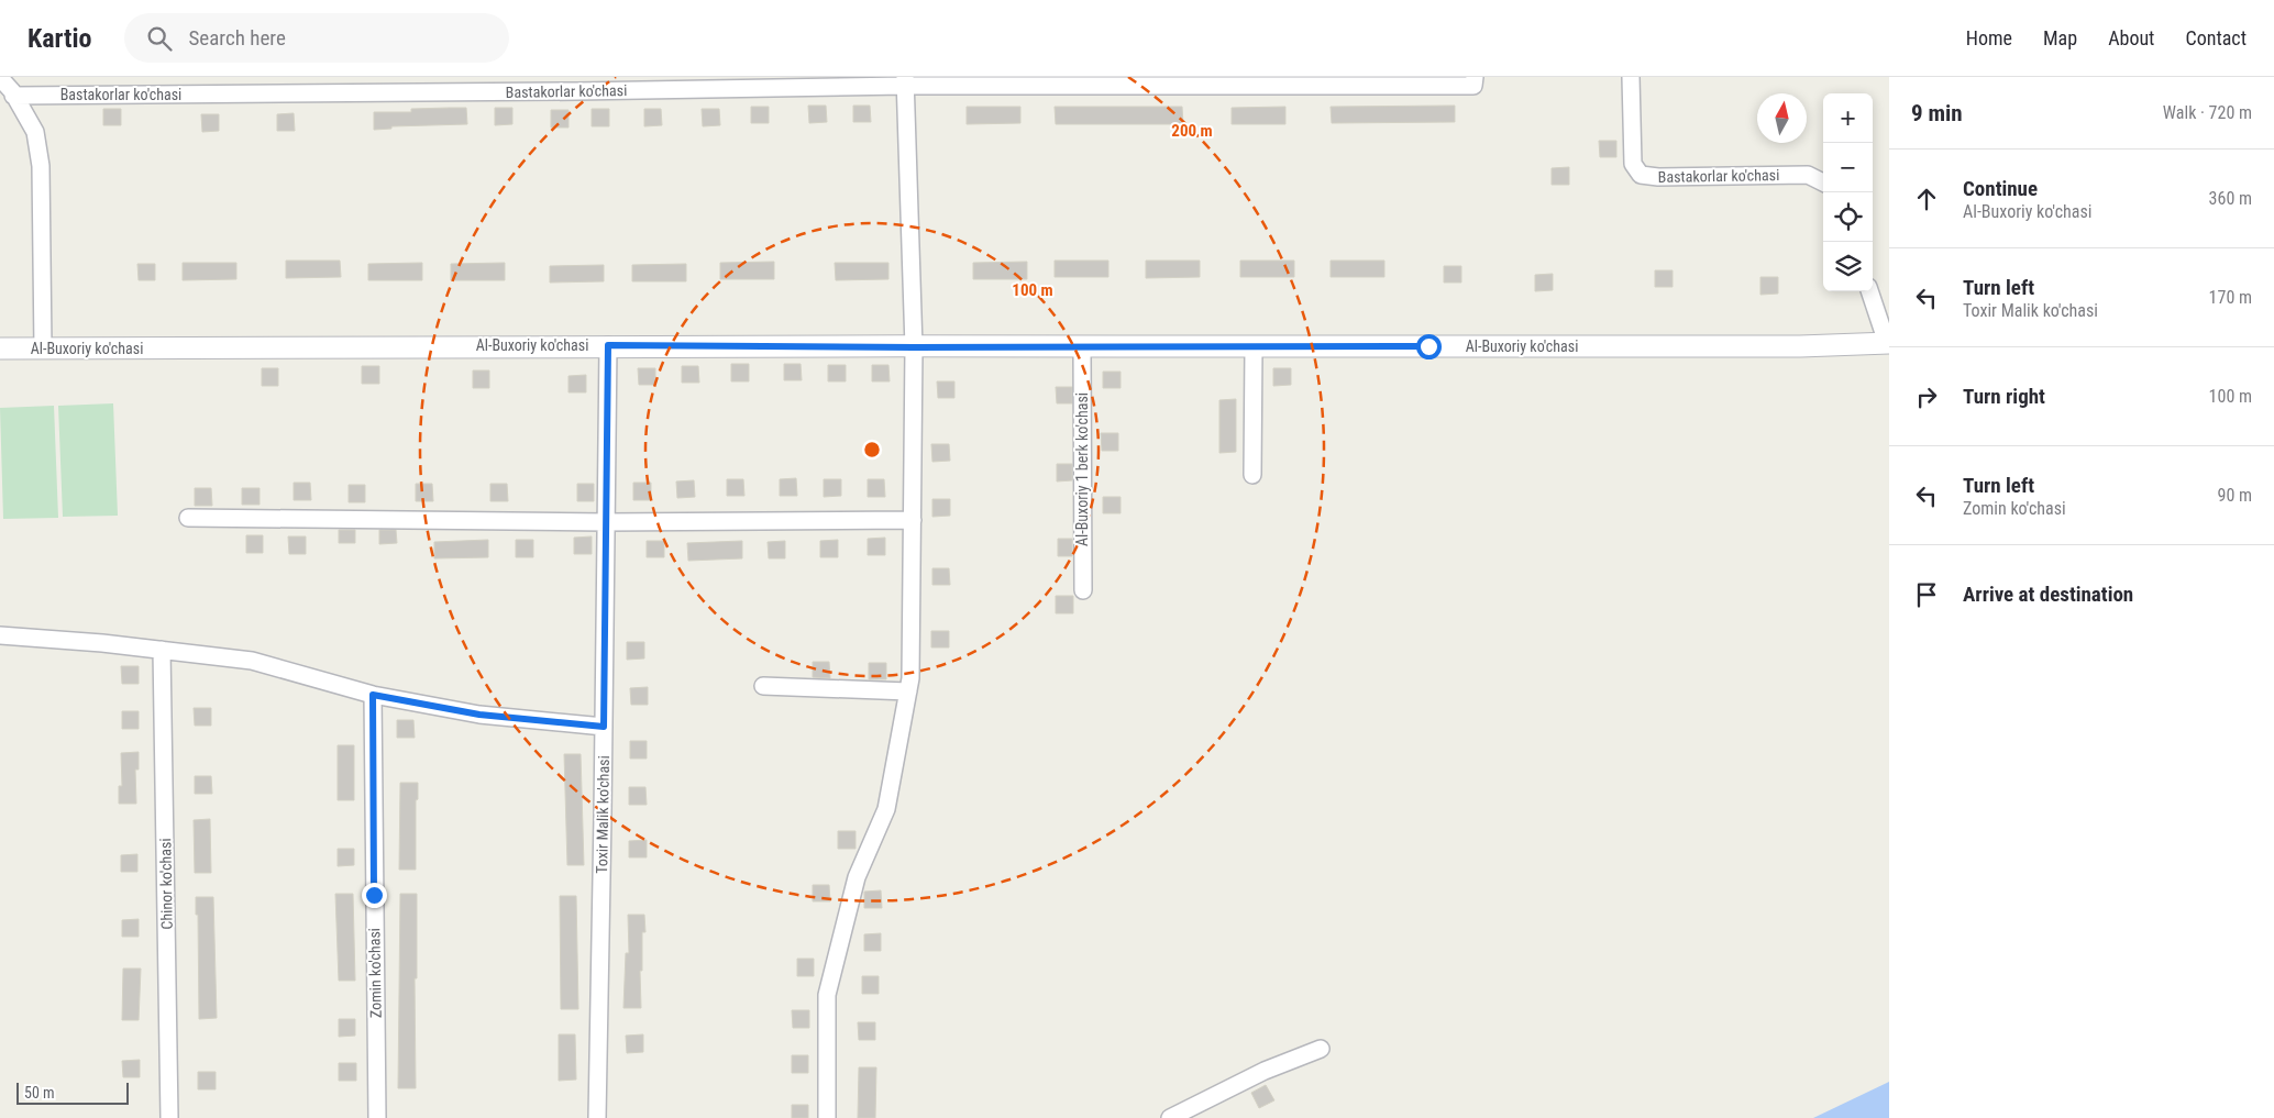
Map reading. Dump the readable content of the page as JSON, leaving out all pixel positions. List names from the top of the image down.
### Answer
{
  "streets": {
    "street": [
      "Bastakorlar ko'chasi",
      "Al-Buxoriy ko'chasi",
      "Al-Buxoriy 1 berk ko'chasi",
      "Toxir Malik ko'chasi",
      "Chinor ko'chasi",
      "Zomin ko'chasi"
    ]
  },
  "crossings": [
    ["Al-Buxoriy ko'chasi", "Al-Buxoriy 1 berk ko'chasi"],
    ["Al-Buxoriy ko'chasi", "Toxir Malik ko'chasi"]
  ],
  "scale_bar": "50 m",
  "north": "top",
  "page": {
    "header": "Kartio",
    "search": "Search here",
    "nav": [
      "Home",
      "Map",
      "About",
      "Contact"
    ],
    "heading": ["9 min", "Walk · 720 m"],
    "map_buttons": ["+", "−"],
    "list": [
      ["Continue", "Al-Buxoriy ko'chasi", "360 m"],
      ["Turn left", "Toxir Malik ko'chasi", "170 m"],
      ["Turn right", "100 m"],
      ["Turn left", "Zomin ko'chasi", "90 m"],
      "Arrive at destination"
    ],
    "scale": "50 m"
  },
  "rings": ["200 m", "100 m"]
}
